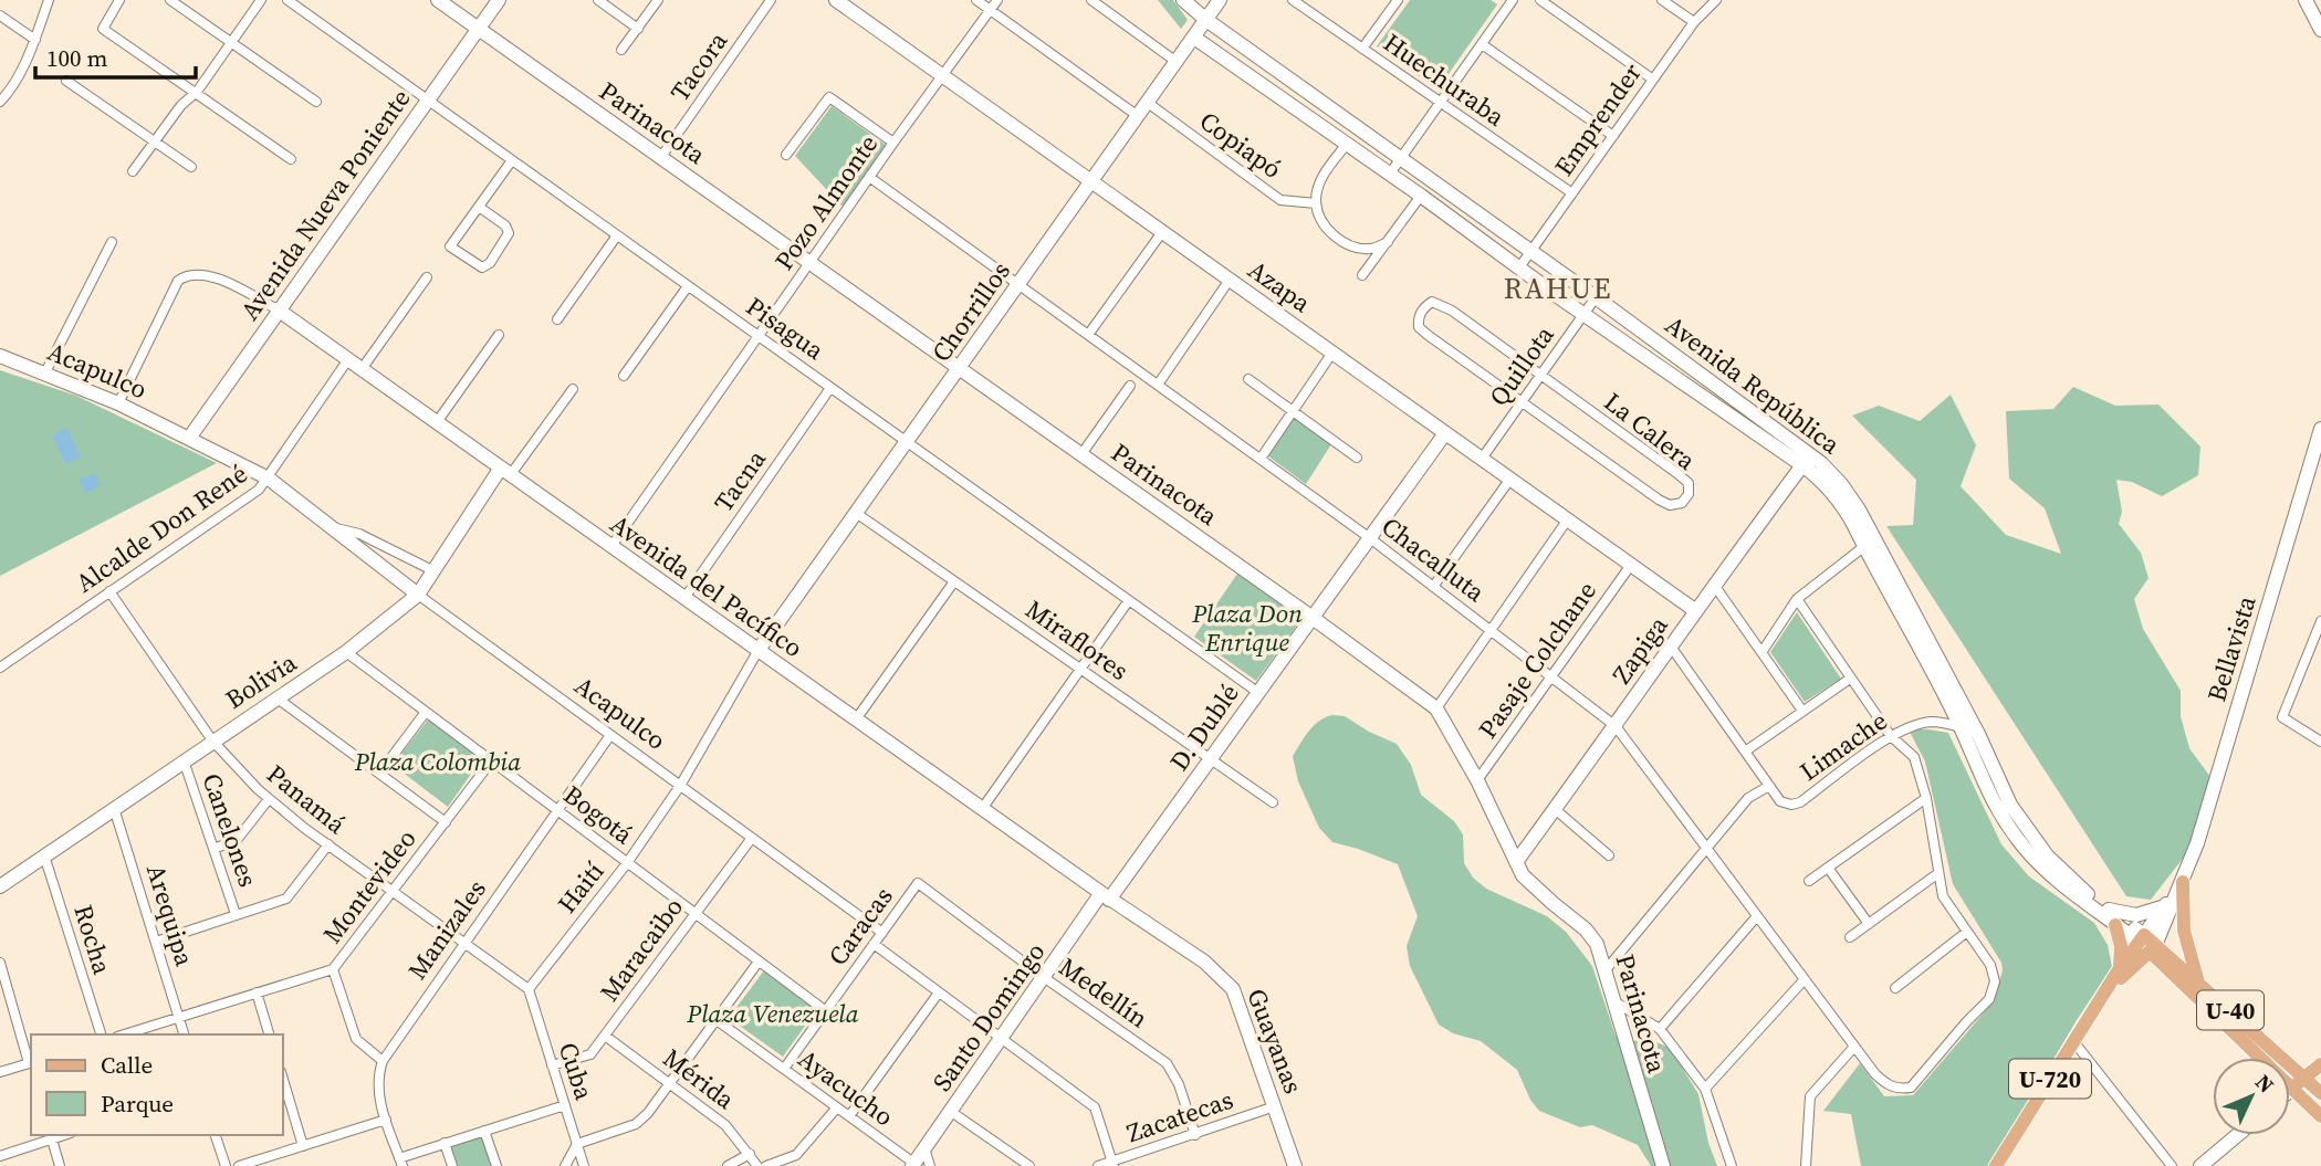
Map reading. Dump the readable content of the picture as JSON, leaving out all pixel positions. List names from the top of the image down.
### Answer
{
  "streets": {
    "main road": [
      "Avenida República",
      "Bellavista",
      "U-40",
      "U-720"
    ],
    "street": [
      "Tacora",
      "Huechuraba",
      "Emprender",
      "Parinacota",
      "Copiapó",
      "Pozo Almonte",
      "Avenida Nueva Poniente",
      "Azapa",
      "Chorrillos",
      "Pisagua",
      "Quillota",
      "Acapulco",
      "La Calera",
      "Tacna",
      "Alcalde Don René",
      "Chacalluta",
      "Avenida del Pacífico",
      "Miraflores",
      "Zapiga",
      "Pasaje Colchane",
      "Bolivia",
      "D. Dublé",
      "Limache",
      "Panamá",
      "Bogotá",
      "Canelones",
      "Montevideo",
      "Haití",
      "Arequipa",
      "Caracas",
      "Manizales",
      "Rocha",
      "Maracaibo",
      "Medellín",
      "Santo Domingo",
      "Guayanas",
      "Cuba",
      "Mérida",
      "Ayacucho",
      "Zacatecas"
    ]
  },
  "crossings": [
    ["Tacora", "Parinacota"],
    ["Huechuraba", "Emprender"],
    ["Emprender", "Avenida República"],
    ["Parinacota", "Pozo Almonte"],
    ["Parinacota", "Avenida Nueva Poniente"],
    ["Parinacota", "Chorrillos"],
    ["Parinacota", "Zapiga"],
    ["Parinacota", "Pasaje Colchane"],
    ["Parinacota", "D. Dublé"],
    ["Copiapó", "Chorrillos"],
    ["Copiapó", "Avenida República"],
    ["Pozo Almonte", "Azapa"],
    ["Pozo Almonte", "Pisagua"],
    ["Pozo Almonte", "Chacalluta"],
    ["Pozo Almonte", "Avenida del Pacífico"],
    ["Avenida Nueva Poniente", "Pisagua"],
    ["Avenida Nueva Poniente", "Acapulco"],
    ["Avenida Nueva Poniente", "Avenida del Pacífico"],
    ["Azapa", "Chorrillos"],
    ["Azapa", "Quillota"],
    ["Azapa", "Zapiga"],
    ["Azapa", "Pasaje Colchane"],
    ["Azapa", "D. Dublé"],
    ["Chorrillos", "Pisagua"],
    ["Chorrillos", "Avenida República"],
    ["Chorrillos", "Chacalluta"],
    ["Chorrillos", "Avenida del Pacífico"],
    ["Chorrillos", "Miraflores"],
    ["Chorrillos", "Haití"],
    ["Pisagua", "Tacna"],
    ["Pisagua", "D. Dublé"],
    ["Quillota", "Avenida República"],
    ["Quillota", "La Calera"],
    ["Acapulco", "Alcalde Don René"],
    ["Acapulco", "Bolivia"],
    ["Acapulco", "Haití"],
    ["Acapulco", "Caracas"],
    ["Acapulco", "Manizales"],
    ["Acapulco", "Maracaibo"],
    ["Avenida República", "Bellavista"],
    ["Avenida República", "Zapiga"],
    ["Avenida República", "Limache"],
    ["Tacna", "Avenida del Pacífico"],
    ["Alcalde Don René", "Avenida del Pacífico"],
    ["Alcalde Don René", "Panamá"],
    ["Chacalluta", "Zapiga"],
    ["Chacalluta", "Pasaje Colchane"],
    ["Chacalluta", "D. Dublé"],
    ["Avenida del Pacífico", "Bolivia"],
    ["Avenida del Pacífico", "D. Dublé"],
    ["Avenida del Pacífico", "Haití"],
    ["Avenida del Pacífico", "Santo Domingo"],
    ["Avenida del Pacífico", "Guayanas"],
    ["Miraflores", "D. Dublé"],
    ["Zapiga", "Limache"],
    ["Bolivia", "Panamá"],
    ["Bolivia", "Bogotá"],
    ["Bolivia", "Canelones"],
    ["Bolivia", "Arequipa"],
    ["Bolivia", "Rocha"],
    ["D. Dublé", "Santo Domingo"],
    ["D. Dublé", "Guayanas"],
    ["Panamá", "Montevideo"],
    ["Panamá", "Haití"],
    ["Panamá", "Manizales"],
    ["Panamá", "Cuba"],
    ["Bogotá", "Montevideo"],
    ["Bogotá", "Haití"],
    ["Bogotá", "Caracas"],
    ["Bogotá", "Manizales"],
    ["Bogotá", "Maracaibo"],
    ["Montevideo", "Arequipa"],
    ["Haití", "Cuba"],
    ["Caracas", "Medellín"],
    ["Caracas", "Ayacucho"],
    ["Maracaibo", "Cuba"],
    ["Maracaibo", "Mérida"],
    ["Medellín", "Santo Domingo"],
    ["Medellín", "Zacatecas"],
    ["Santo Domingo", "Guayanas"],
    ["Santo Domingo", "Ayacucho"],
    ["Guayanas", "Zacatecas"]
  ],
  "districts": ["RAHUE"],
  "parks": ["Plaza Don Enrique", "Plaza Colombia", "Plaza Venezuela"],
  "legend": ["Calle", "Parque"],
  "scale_bar": "100 m",
  "north": "top right"
}
